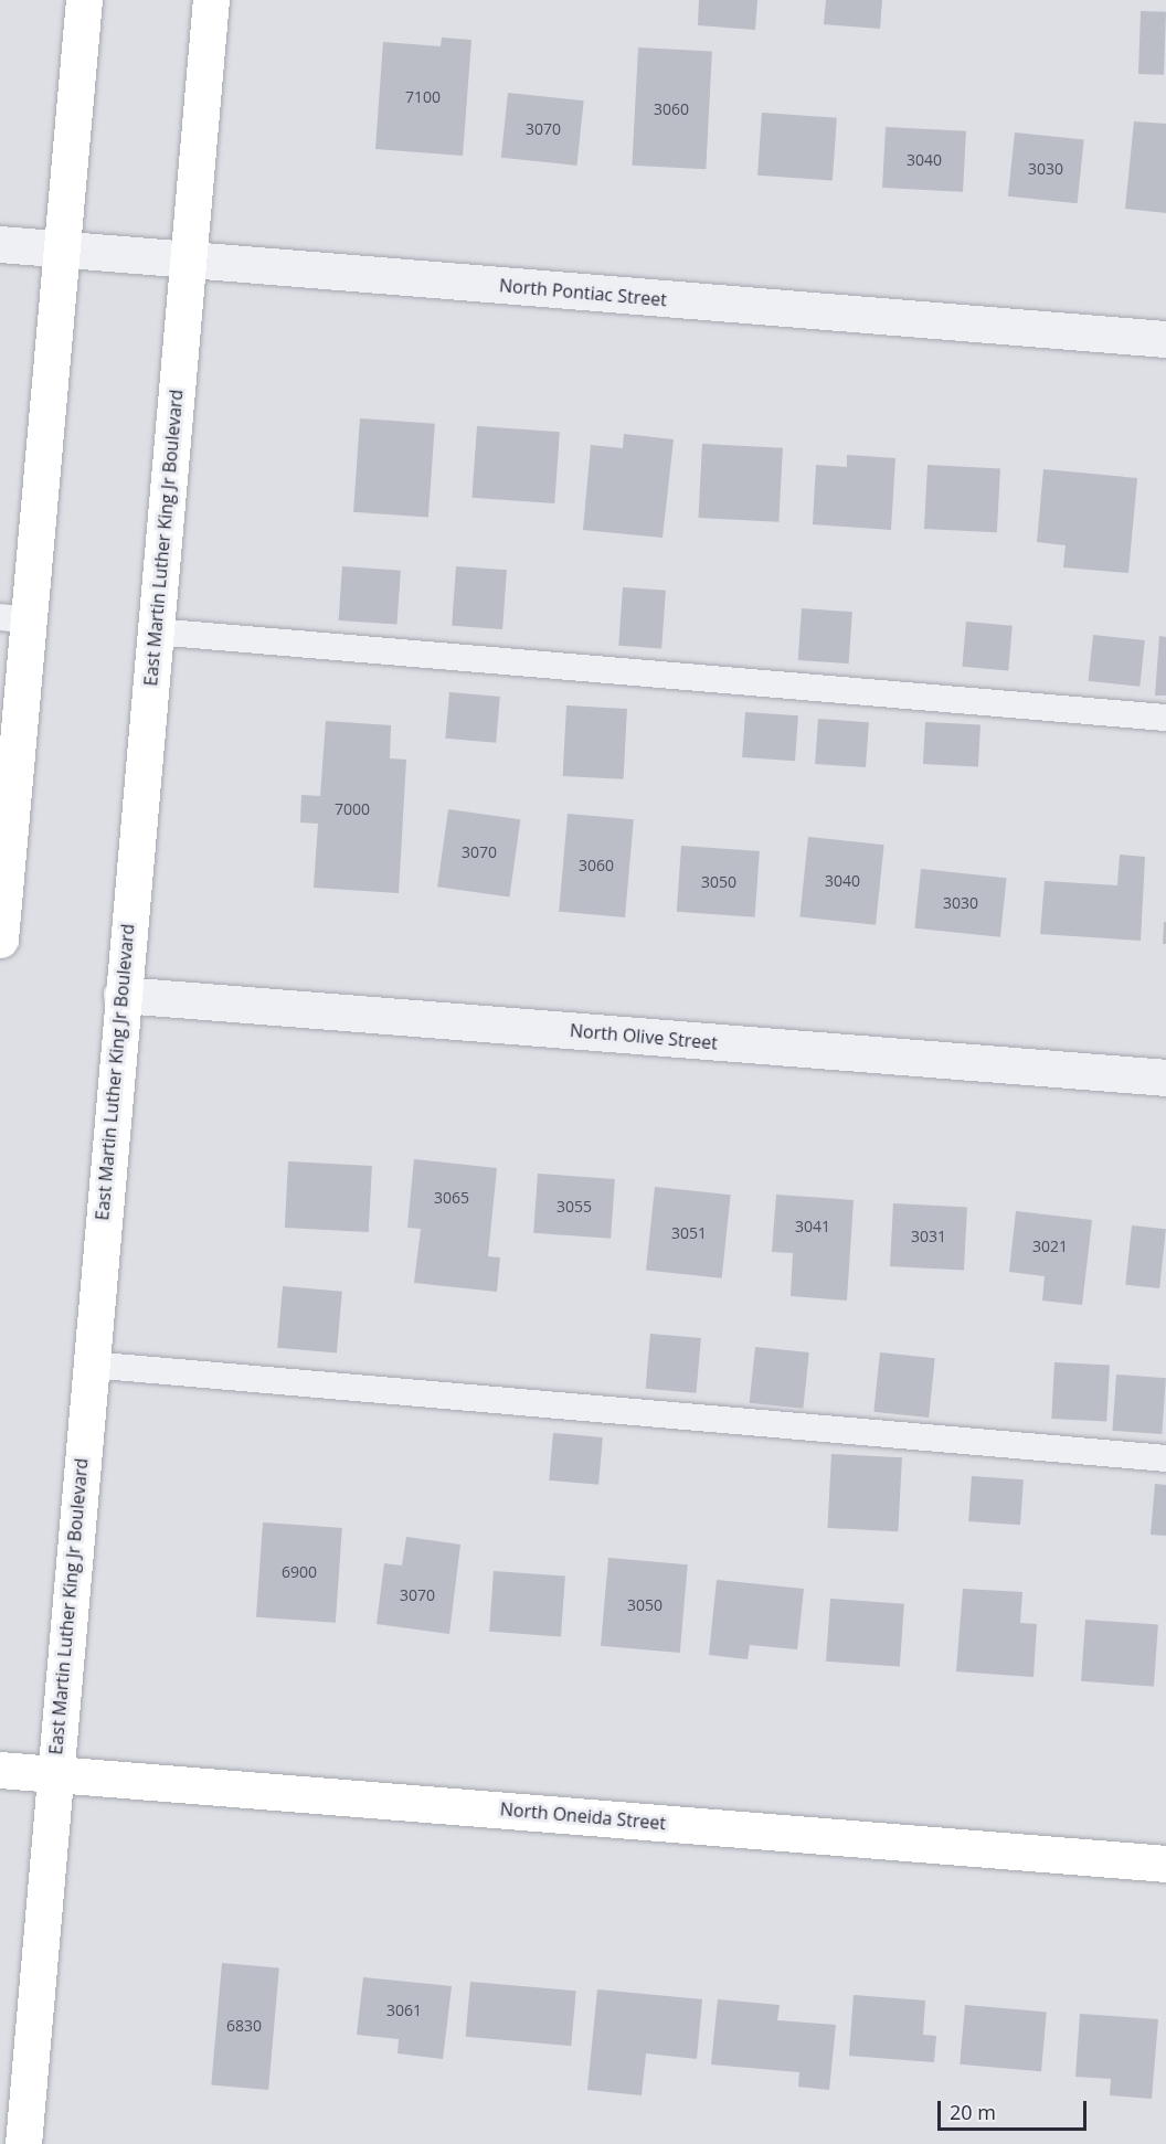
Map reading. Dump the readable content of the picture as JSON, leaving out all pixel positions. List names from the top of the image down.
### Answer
{
  "streets": {
    "main road": ["East Martin Luther King Jr Boulevard", "North Oneida Street"],
    "street": ["North Pontiac Street", "North Olive Street"]
  },
  "crossings": [
    ["North Pontiac Street", "East Martin Luther King Jr Boulevard"],
    ["East Martin Luther King Jr Boulevard", "North Olive Street"],
    ["East Martin Luther King Jr Boulevard", "North Oneida Street"]
  ],
  "house_numbers": [
    "7100",
    "3060",
    "3070",
    "3040",
    "3030",
    "7000",
    "3070",
    "3060",
    "3040",
    "3050",
    "3030",
    "3065",
    "3055",
    "3041",
    "3051",
    "3031",
    "3021",
    "6900",
    "3070",
    "3050",
    "3061",
    "6830"
  ],
  "scale_bar": "20 m"
}
